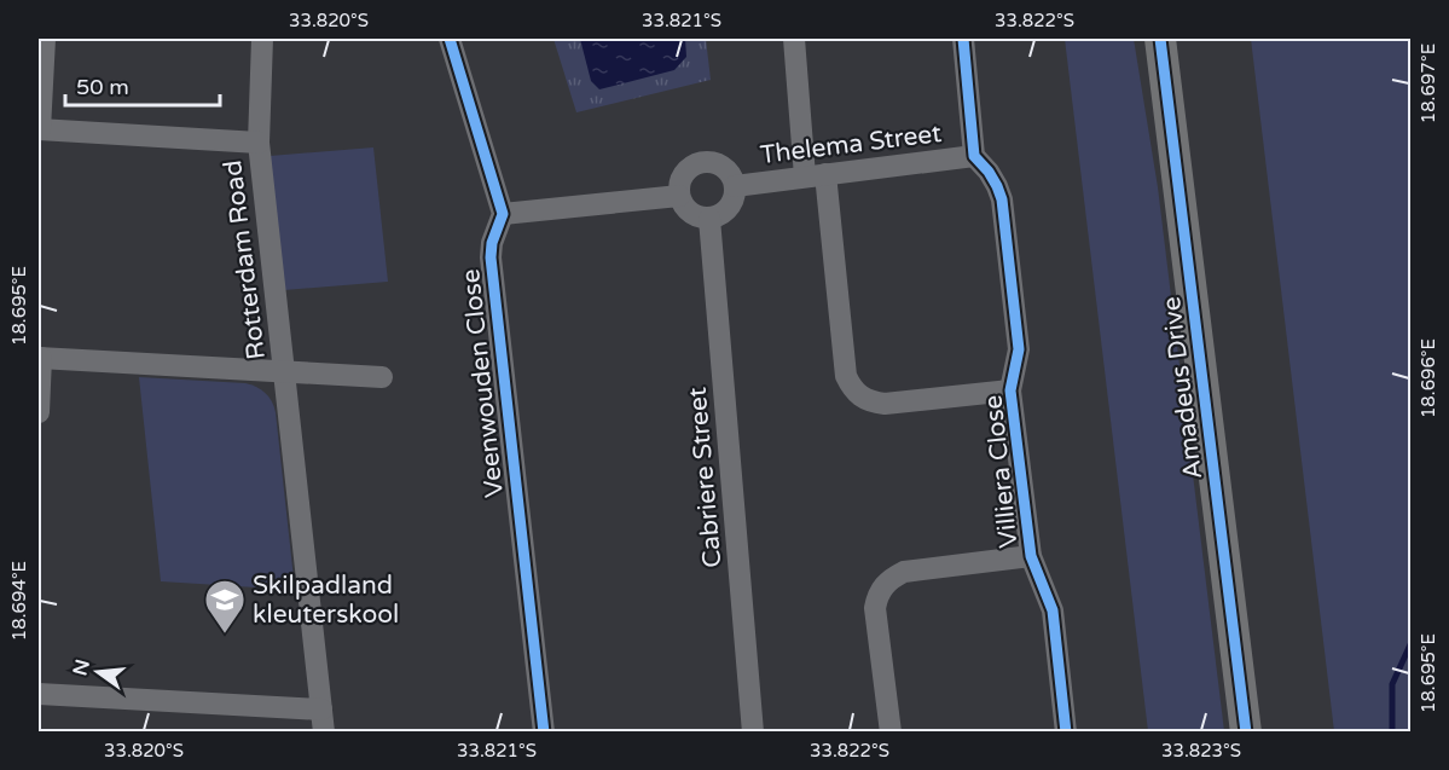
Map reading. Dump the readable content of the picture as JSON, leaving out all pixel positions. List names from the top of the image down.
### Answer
{
  "streets": {
    "street": [
      "Thelema Street",
      "Rotterdam Road",
      "Veenwouden Close",
      "Amadeus Drive",
      "Villiera Close",
      "Cabriere Street"
    ]
  },
  "crossings": [
    ["Thelema Street", "Villiera Close"],
    ["Thelema Street", "Cabriere Street"]
  ],
  "places": {
    "school or university": ["Skilpadland kleuterskool"]
  },
  "scale_bar": "50 m",
  "north": "left",
  "coordinates": [
    "33.820°S",
    "33.821°S",
    "33.822°S",
    "18.697°E",
    "18.695°E",
    "18.696°E",
    "18.694°E",
    "33.823°S"
  ]
}
